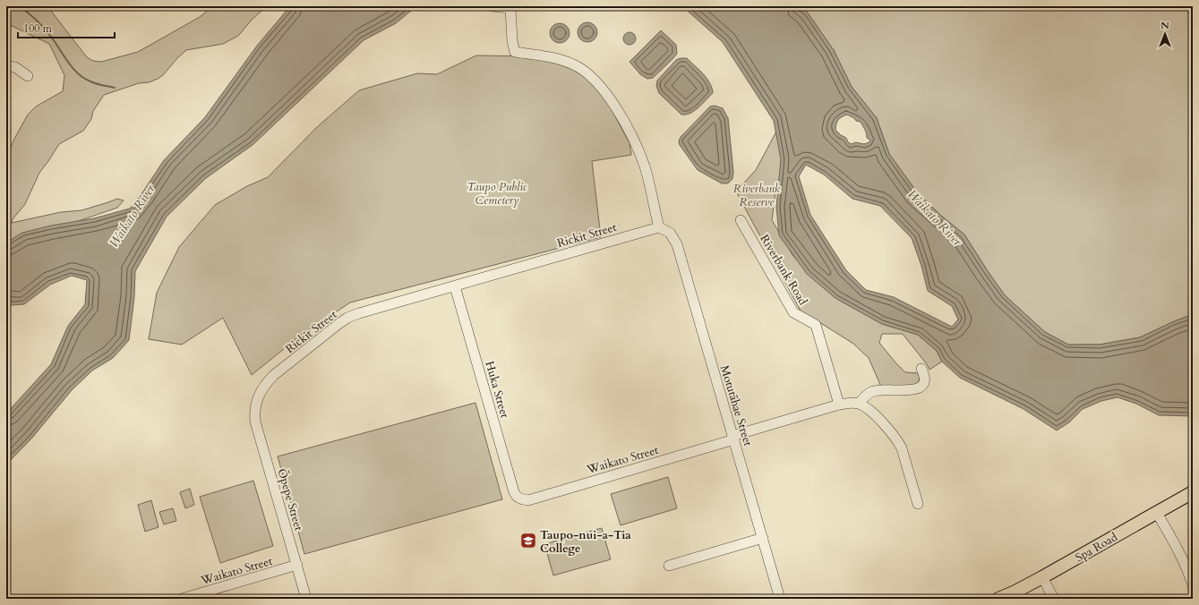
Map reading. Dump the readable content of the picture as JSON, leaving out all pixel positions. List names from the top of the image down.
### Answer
{
  "streets": {
    "main road": ["Spa Road"],
    "street": [
      "Rickit Street",
      "Riverbank Road",
      "Huka Street",
      "Motutāhae Street",
      "Waikato Street",
      "Ōpepe Street"
    ]
  },
  "crossings": [
    ["Rickit Street", "Huka Street"],
    ["Rickit Street", "Motutāhae Street"],
    ["Rickit Street", "Ōpepe Street"],
    ["Riverbank Road", "Waikato Street"],
    ["Huka Street", "Waikato Street"],
    ["Motutāhae Street", "Waikato Street"],
    ["Waikato Street", "Ōpepe Street"]
  ],
  "water": ["Waikato River"],
  "parks": ["Taupo Public Cemetery", "Riverbank Reserve"],
  "places": {
    "school or university": ["Taupo-nui-a-Tia College"]
  },
  "scale_bar": "100 m",
  "north": "top"
}
